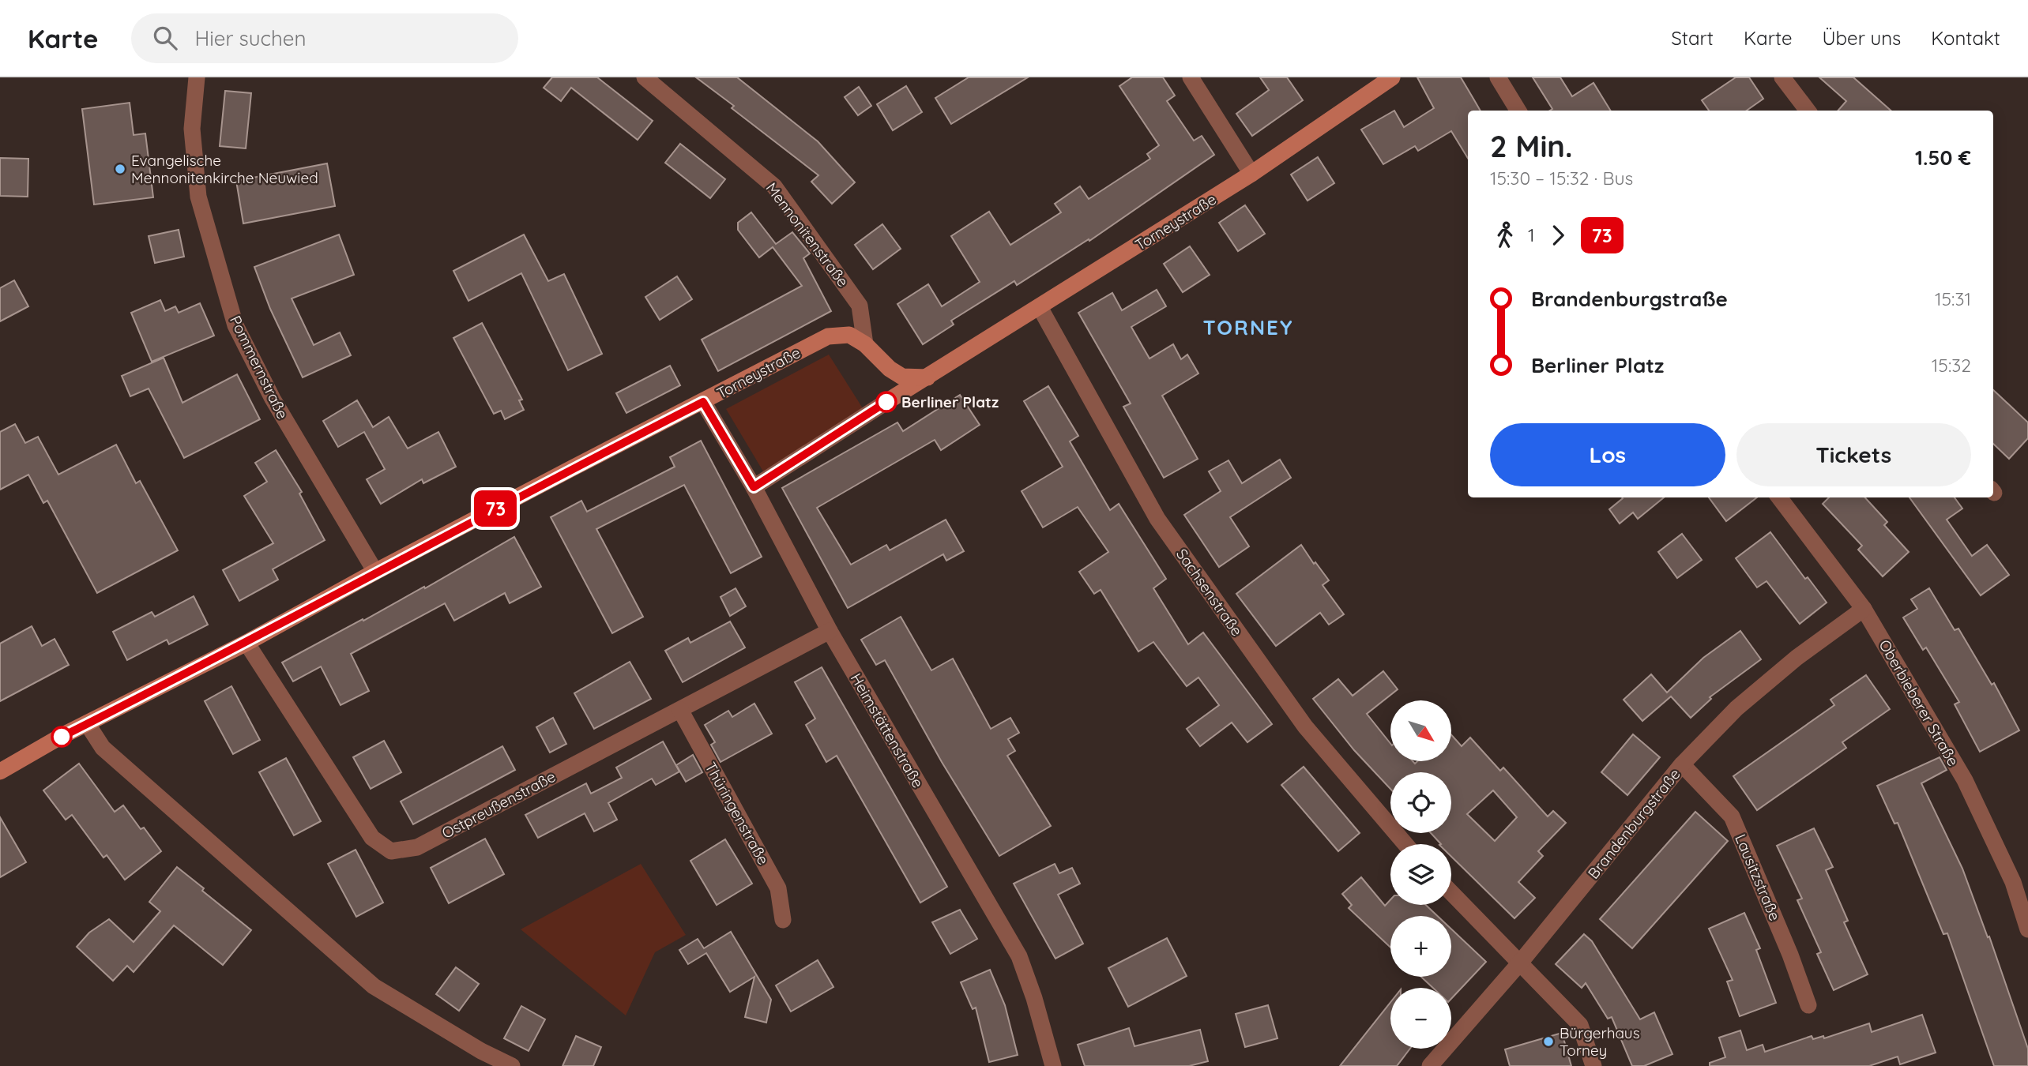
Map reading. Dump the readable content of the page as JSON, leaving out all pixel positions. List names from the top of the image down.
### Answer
{
  "streets": {
    "street": [
      "Torneystraße",
      "Mennonitenstraße",
      "Pommernstraße",
      "Sachsenstraße",
      "Oberbieberer Straße",
      "Heimstättenstraße",
      "Ostpreußenstraße",
      "Thüringenstraße",
      "Brandenburgstraße",
      "Lausitzstraße"
    ]
  },
  "crossings": [
    ["Torneystraße", "Mennonitenstraße"],
    ["Torneystraße", "Pommernstraße"],
    ["Torneystraße", "Sachsenstraße"],
    ["Torneystraße", "Heimstättenstraße"],
    ["Torneystraße", "Ostpreußenstraße"],
    ["Oberbieberer Straße", "Brandenburgstraße"],
    ["Heimstättenstraße", "Ostpreußenstraße"],
    ["Ostpreußenstraße", "Thüringenstraße"],
    ["Brandenburgstraße", "Lausitzstraße"]
  ],
  "districts": ["TORNEY"],
  "places": ["Evangelische Mennonitenkirche Neuwied", "Berliner Platz", "Bürgerhaus Torney"],
  "lines": ["bus line 73"],
  "north": "bottom right",
  "page": {
    "header": "Karte",
    "search": "Hier suchen",
    "nav": [
      "Start",
      "Karte",
      "Über uns",
      "Kontakt"
    ],
    "on_map": "73",
    "heading": ["2 Min.", "15:30 – 15:32 · Bus", "1.50 €"],
    "legs": ["1", "73"],
    "list": [
      {
        "name": "Brandenburgstraße",
        "value": "15:31"
      },
      {
        "name": "Berliner Platz",
        "value": "15:32"
      }
    ],
    "buttons": ["Los", "Tickets"],
    "map_buttons": ["+", "−"]
  }
}
